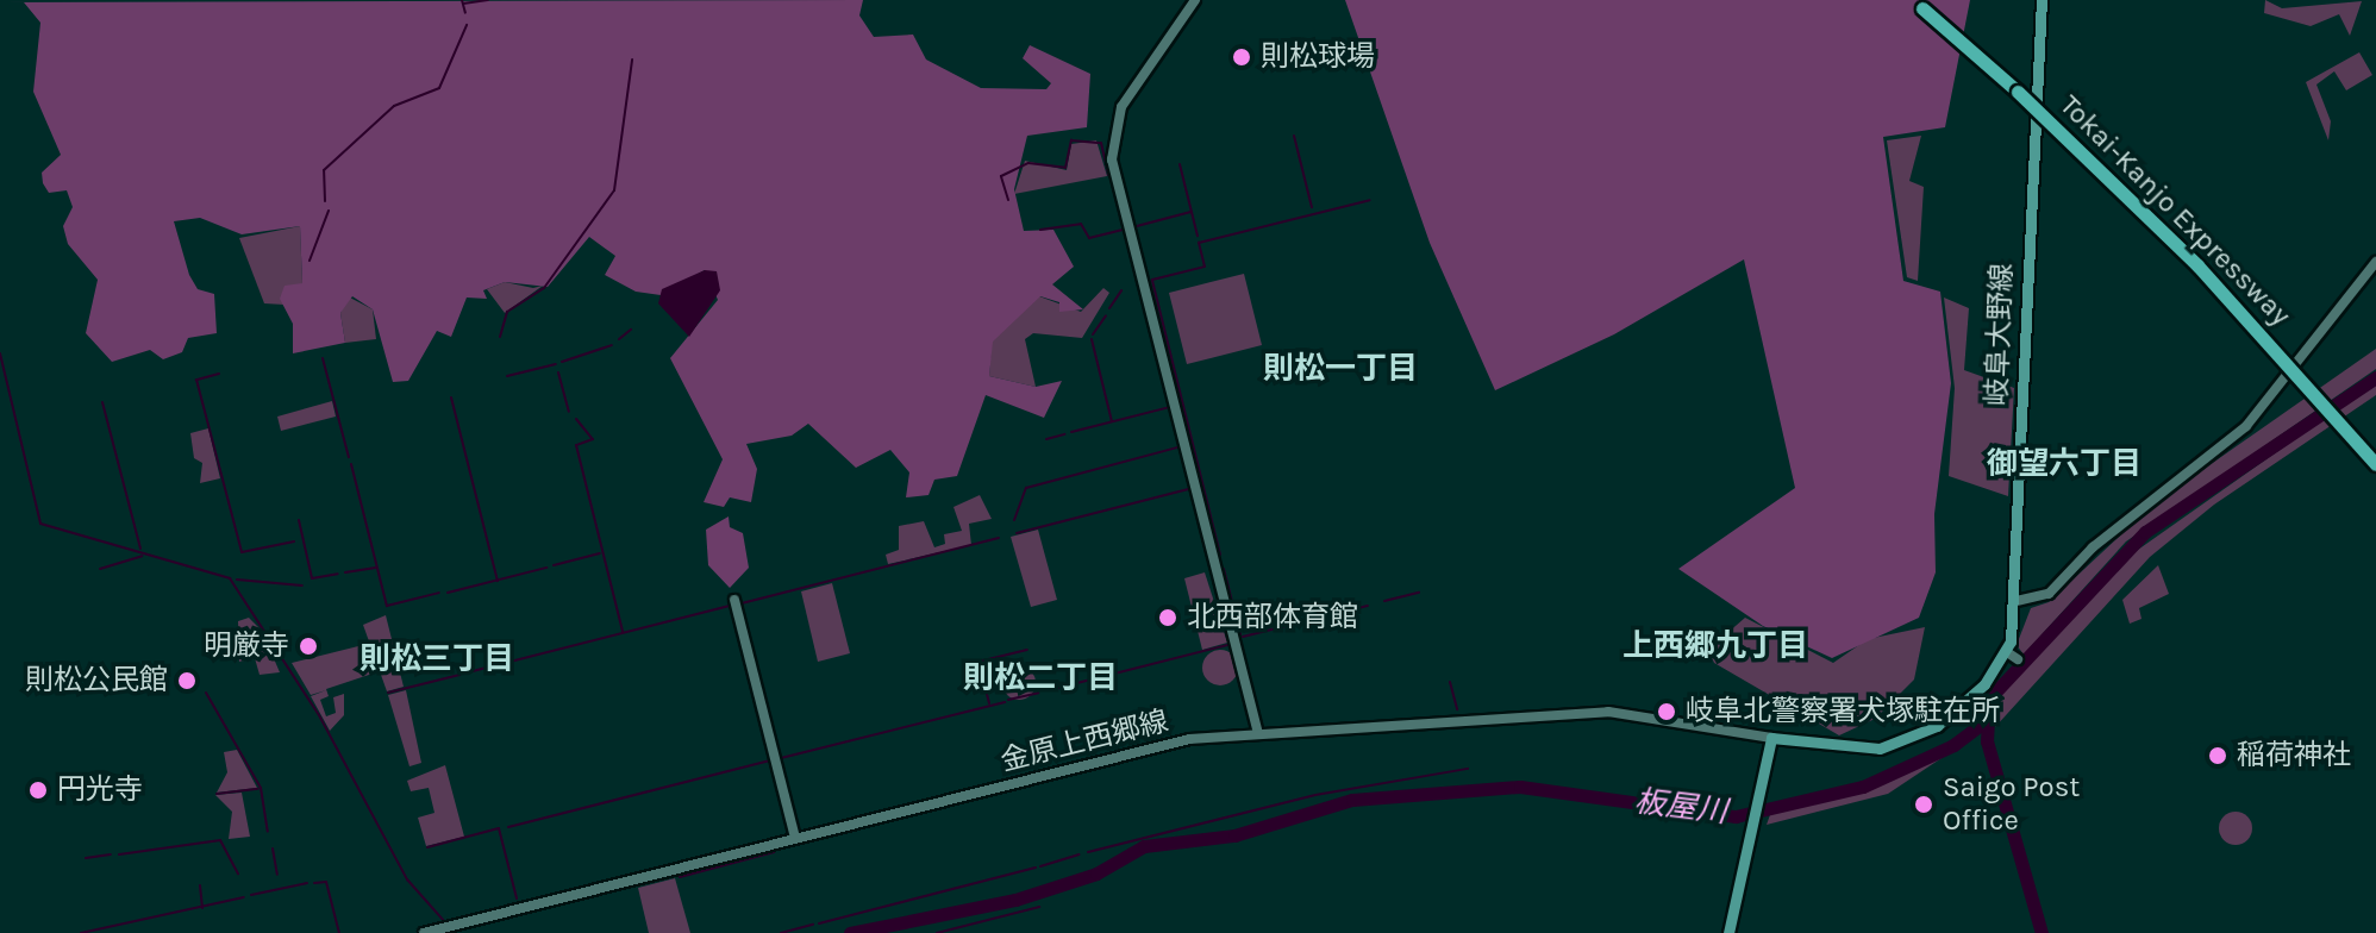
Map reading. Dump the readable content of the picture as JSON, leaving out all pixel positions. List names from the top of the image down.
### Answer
{
  "streets": {
    "highway": ["Tokai-Kanjo Expressway"],
    "main road": ["岐阜大野線"],
    "street": ["金原上西郷線"]
  },
  "crossings": [
    ["岐阜大野線", "金原上西郷線"]
  ],
  "districts": [
    "則松一丁目",
    "御望六丁目",
    "上西郷九丁目",
    "則松三丁目",
    "則松二丁目"
  ],
  "water": ["板屋川"],
  "places": [
    "則松球場",
    "北西部体育館",
    "明厳寺",
    "則松公民館",
    "岐阜北警察署犬塚駐在所",
    "稲荷神社",
    "円光寺",
    "Saigo Post Office"
  ]
}
